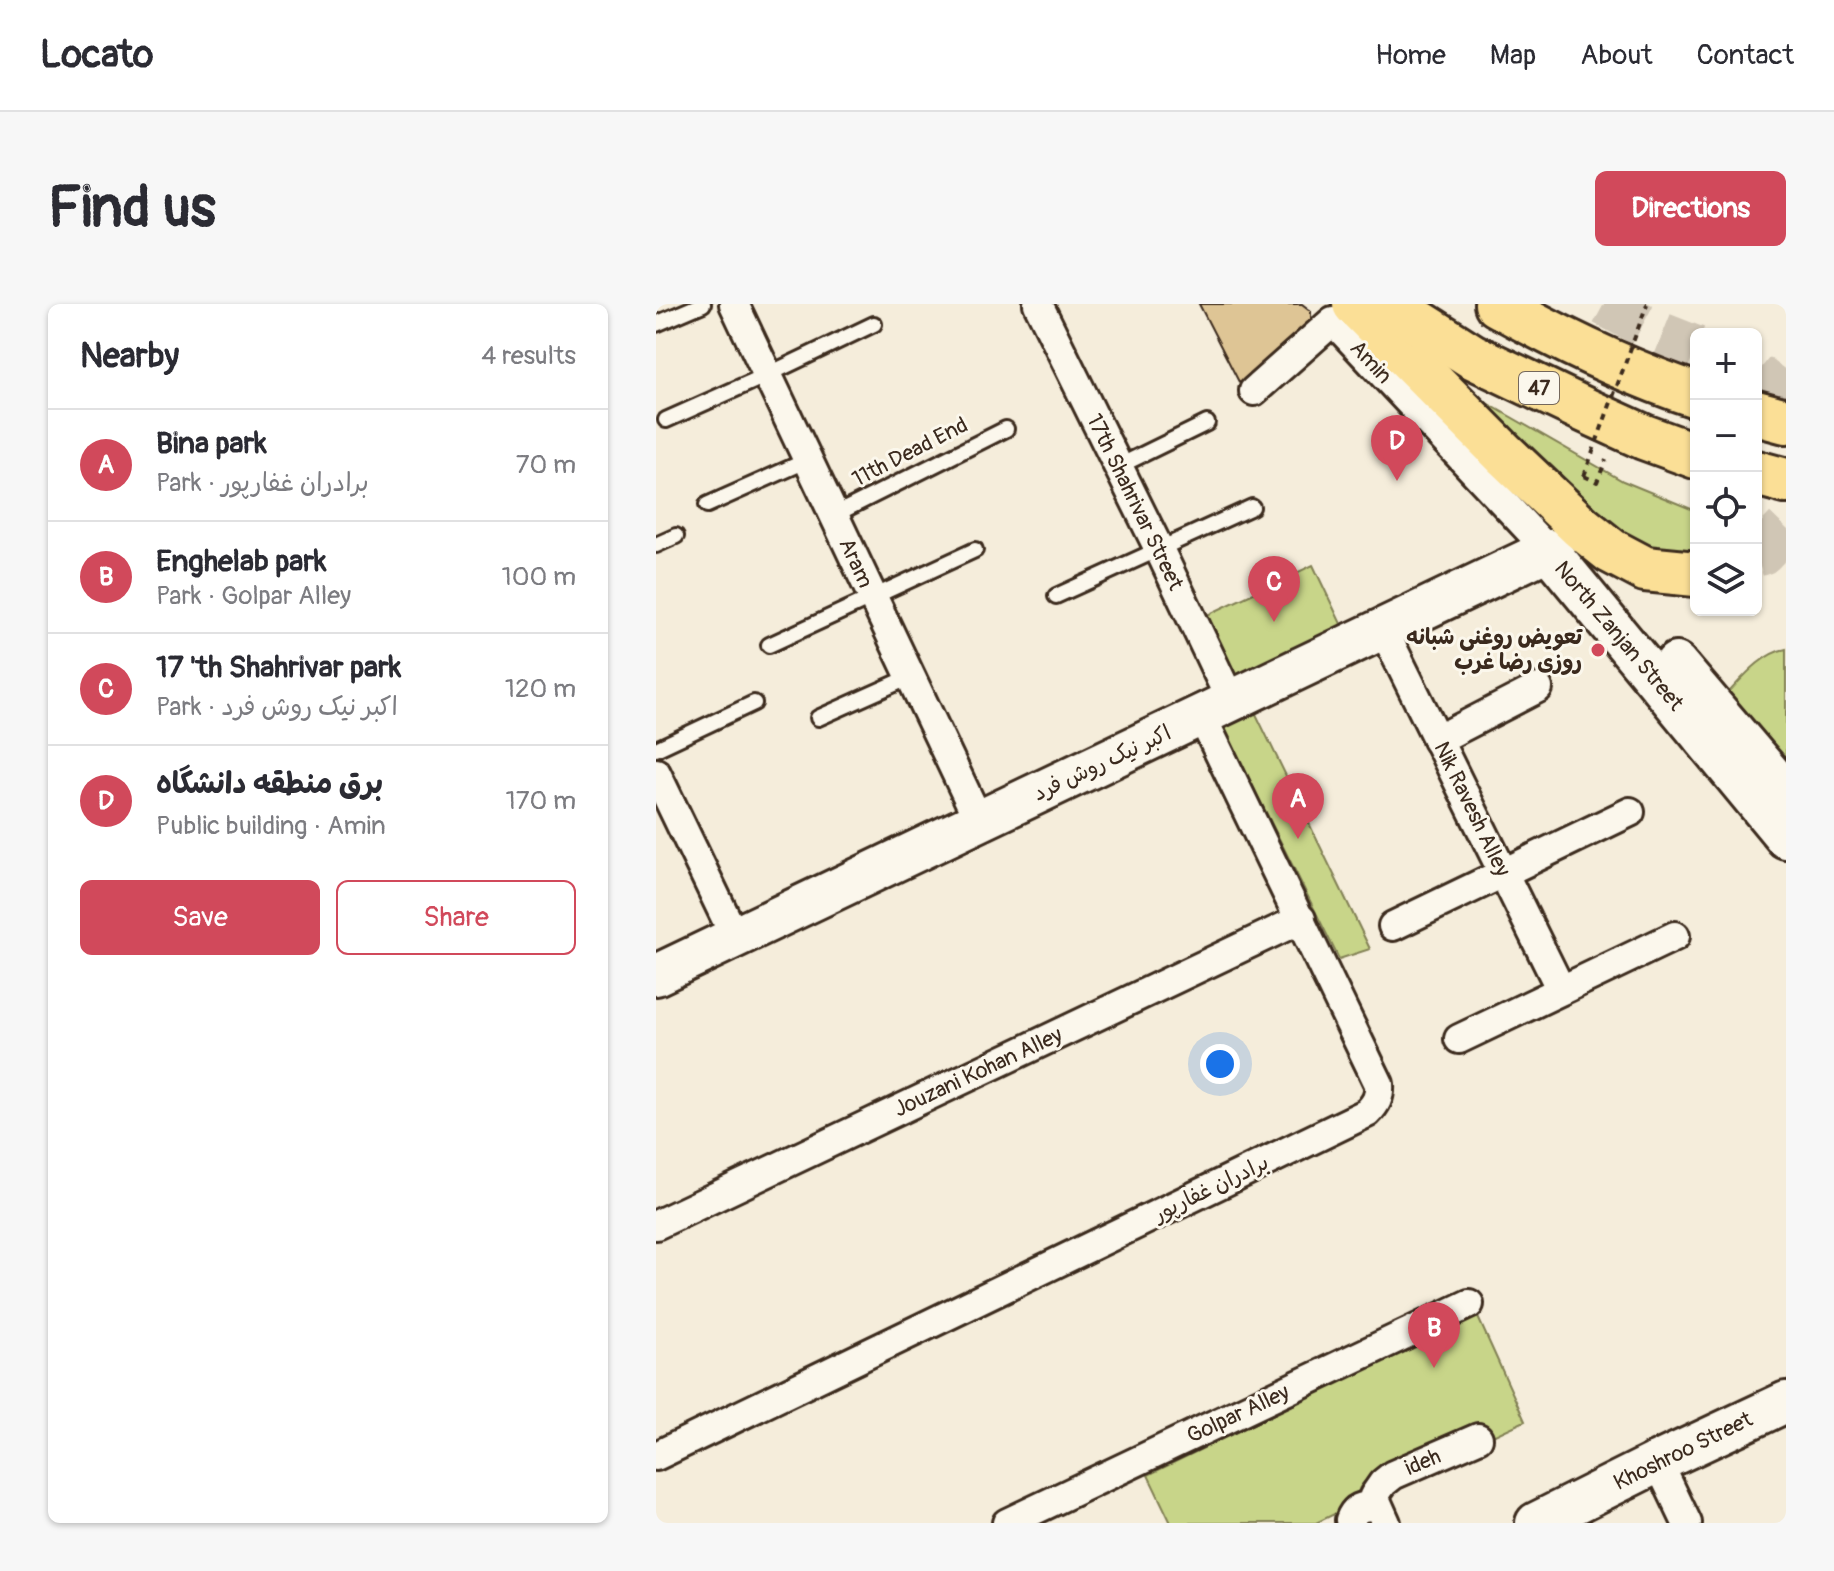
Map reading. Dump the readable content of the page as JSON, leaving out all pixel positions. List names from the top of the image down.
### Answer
{
  "streets": {
    "highway": ["47"],
    "street": [
      "Amin",
      "17th Shahrivar Street",
      "Aram",
      "North Zanjan Street",
      "اکبر نیک روش فرد",
      "Nik Ravesh Alley",
      "Jouzani Kohan Alley",
      "برادران غفارپور",
      "Golpar Alley",
      "Khoshroo Street",
      "ideh"
    ],
    "lane": ["11th Dead End"]
  },
  "crossings": [
    ["Amin", "North Zanjan Street"],
    ["Amin", "اکبر نیک روش فرد"],
    ["11th Dead End", "Aram"],
    ["17th Shahrivar Street", "اکبر نیک روش فرد"],
    ["17th Shahrivar Street", "برادران غفارپور"],
    ["Aram", "اکبر نیک روش فرد"],
    ["North Zanjan Street", "اکبر نیک روش فرد"],
    ["اکبر نیک روش فرد", "Nik Ravesh Alley"],
    ["اکبر نیک روش فرد", "برادران غفارپور"],
    ["Jouzani Kohan Alley", "برادران غفارپور"]
  ],
  "places": ["تعویض روغنی شبانه روزی رضا غرب"],
  "page": {
    "header": "Locato",
    "nav": [
      "Home",
      "Map",
      "About",
      "Contact"
    ],
    "buttons": [
      "Directions",
      ["Save", "Share"]
    ],
    "title": "Find us",
    "heading": ["Nearby", "4 results"],
    "map_buttons": ["+", "−"],
    "list": [
      {
        "mark": "A",
        "name": "Bina park",
        "note": "Park · برادران غفارپور",
        "value": "70 m"
      },
      {
        "mark": "B",
        "name": "Enghelab park",
        "note": "Park · Golpar Alley",
        "value": "100 m"
      },
      {
        "mark": "C",
        "name": "17 'th Shahrivar park",
        "note": "Park · اکبر نیک روش فرد",
        "value": "120 m"
      },
      {
        "mark": "D",
        "name": "برق منطقه دانشگاه",
        "note": "Public building · Amin",
        "value": "170 m"
      }
    ],
    "pins": [
      "D",
      "C",
      "A",
      "B"
    ]
  }
}
